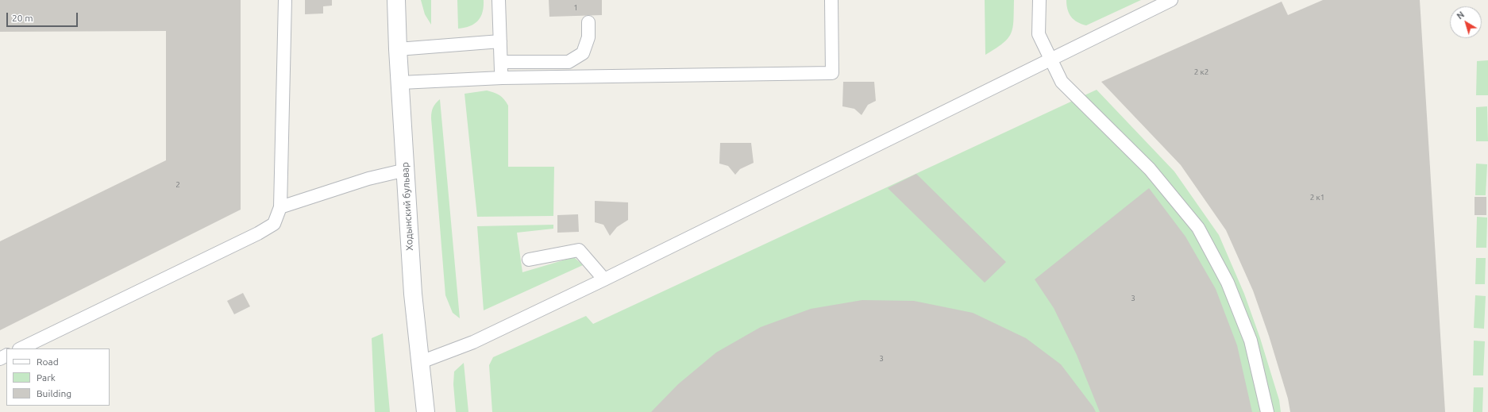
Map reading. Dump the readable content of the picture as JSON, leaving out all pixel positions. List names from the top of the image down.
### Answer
{
  "streets": {
    "street": ["Ходынский бульвар"]
  },
  "house_numbers": [
    "1",
    "2 к2",
    "2",
    "2 к1",
    "3",
    "3"
  ],
  "legend": ["Road", "Park", "Building"],
  "scale_bar": "20 m",
  "north": "top left"
}
